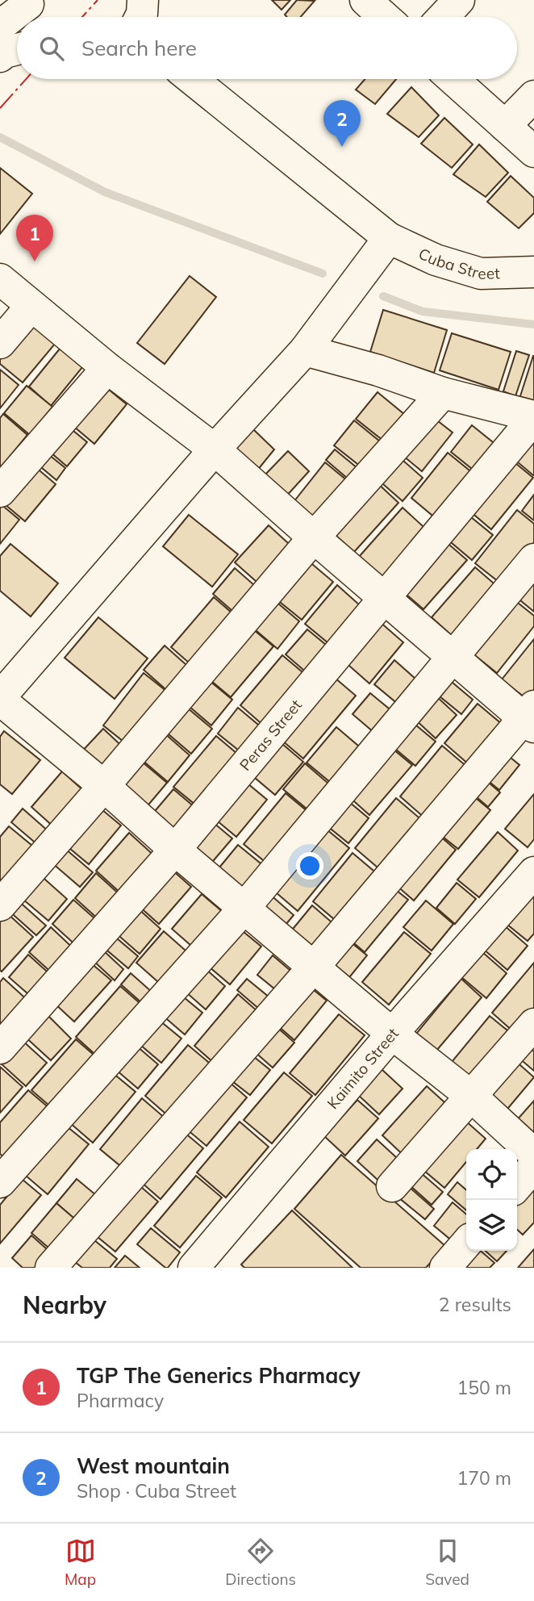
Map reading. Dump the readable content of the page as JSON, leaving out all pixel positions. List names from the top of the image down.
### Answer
{
  "streets": {
    "street": ["Cuba Street", "Peras Street", "Kaimito Street"]
  },
  "page": {
    "search": "Search here",
    "pins": ["2", "1"],
    "heading": ["Nearby", "2 results"],
    "list": [
      {
        "mark": "1",
        "name": "TGP The Generics Pharmacy",
        "note": "Pharmacy",
        "value": "150 m"
      },
      {
        "mark": "2",
        "name": "West mountain",
        "note": "Shop · Cuba Street",
        "value": "170 m"
      }
    ],
    "nav": ["Map", "Directions", "Saved"]
  }
}
